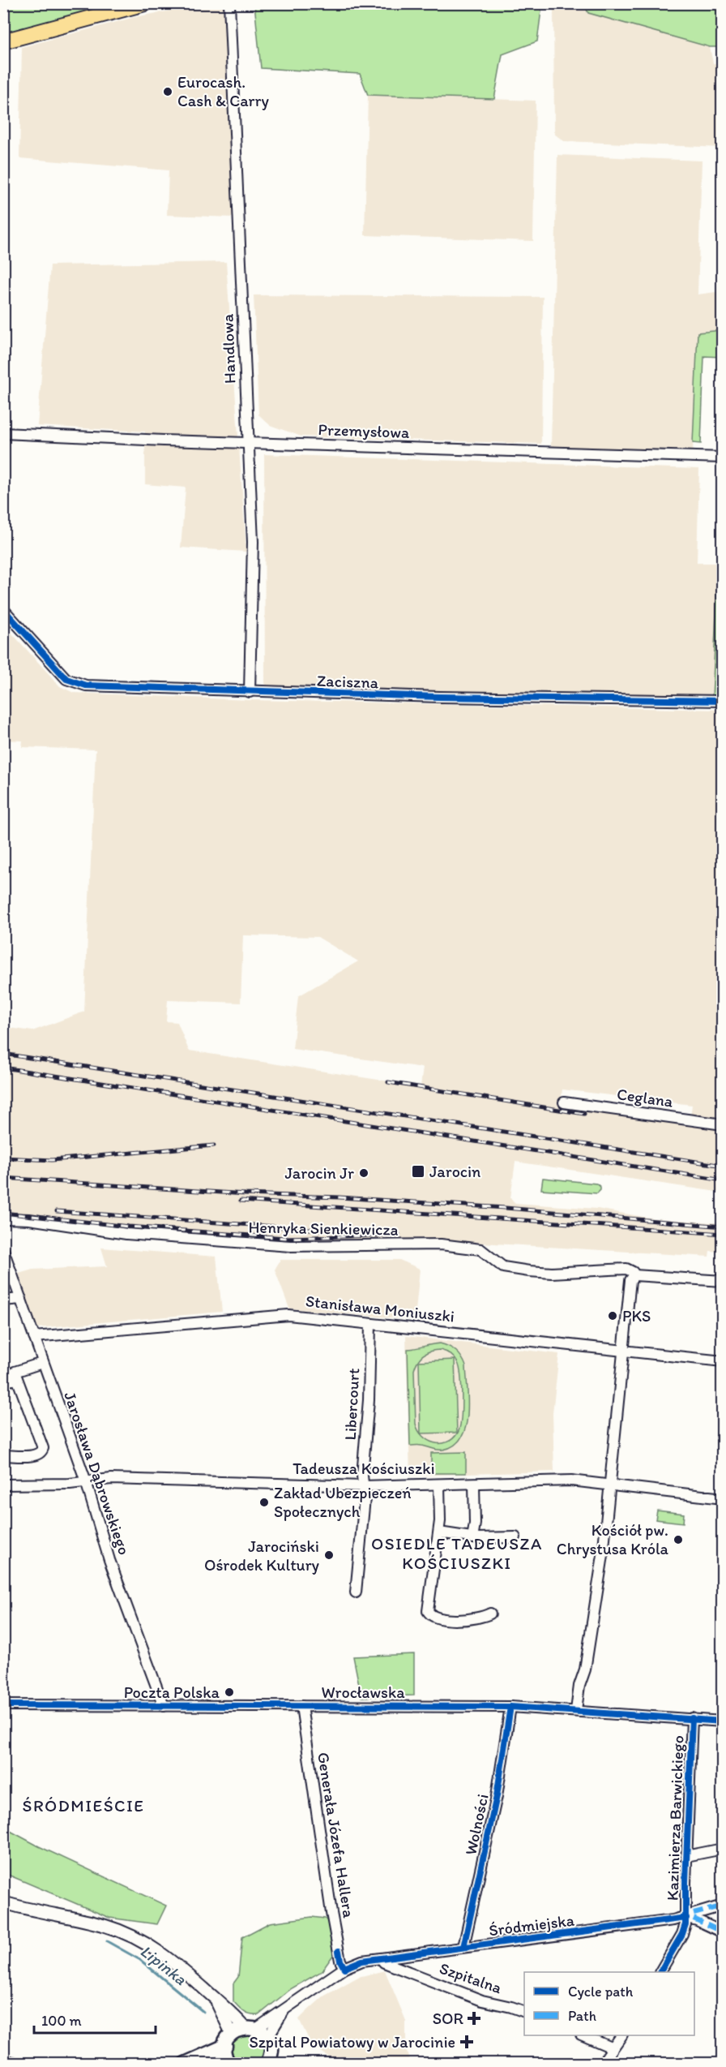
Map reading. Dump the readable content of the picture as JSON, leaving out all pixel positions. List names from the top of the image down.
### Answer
{
  "streets": {
    "street": [
      "Handlowa",
      "Przemysłowa",
      "Zaciszna",
      "Ceglana",
      "Henryka Sienkiewicza",
      "Stanisława Moniuszki",
      "Libercourt",
      "Tadeusza Kościuszki",
      "Jarosława Dąbrowskiego",
      "Wrocławska",
      "Kazimierza Barwickiego",
      "Wolności",
      "Generała Józefa Hallera",
      "Śródmiejska",
      "Szpitalna"
    ]
  },
  "crossings": [
    ["Handlowa", "Przemysłowa"],
    ["Handlowa", "Zaciszna"],
    ["Stanisława Moniuszki", "Libercourt"],
    ["Stanisława Moniuszki", "Jarosława Dąbrowskiego"],
    ["Libercourt", "Tadeusza Kościuszki"],
    ["Tadeusza Kościuszki", "Jarosława Dąbrowskiego"],
    ["Jarosława Dąbrowskiego", "Wrocławska"],
    ["Wrocławska", "Kazimierza Barwickiego"],
    ["Wrocławska", "Wolności"],
    ["Wrocławska", "Generała Józefa Hallera"],
    ["Kazimierza Barwickiego", "Śródmiejska"],
    ["Wolności", "Śródmiejska"],
    ["Generała Józefa Hallera", "Śródmiejska"],
    ["Śródmiejska", "Szpitalna"]
  ],
  "districts": ["OSIEDLE TADEUSZA KOŚCIUSZKI", "ŚRÓDMIEŚCIE"],
  "water": ["Lipinka"],
  "places": {
    "other": [
      "Eurocash. Cash & Carry",
      "Jarocin Jr",
      "PKS",
      "Zakład Ubezpieczeń Społecznych",
      "Kościół pw. Chrystusa Króla",
      "Jarociński Ośrodek Kultury",
      "Poczta Polska"
    ],
    "transit": ["Jarocin"],
    "health": ["SOR", "Szpital Powiatowy w Jarocinie"]
  },
  "legend": ["Cycle path", "Path"],
  "scale_bar": "100 m"
}
